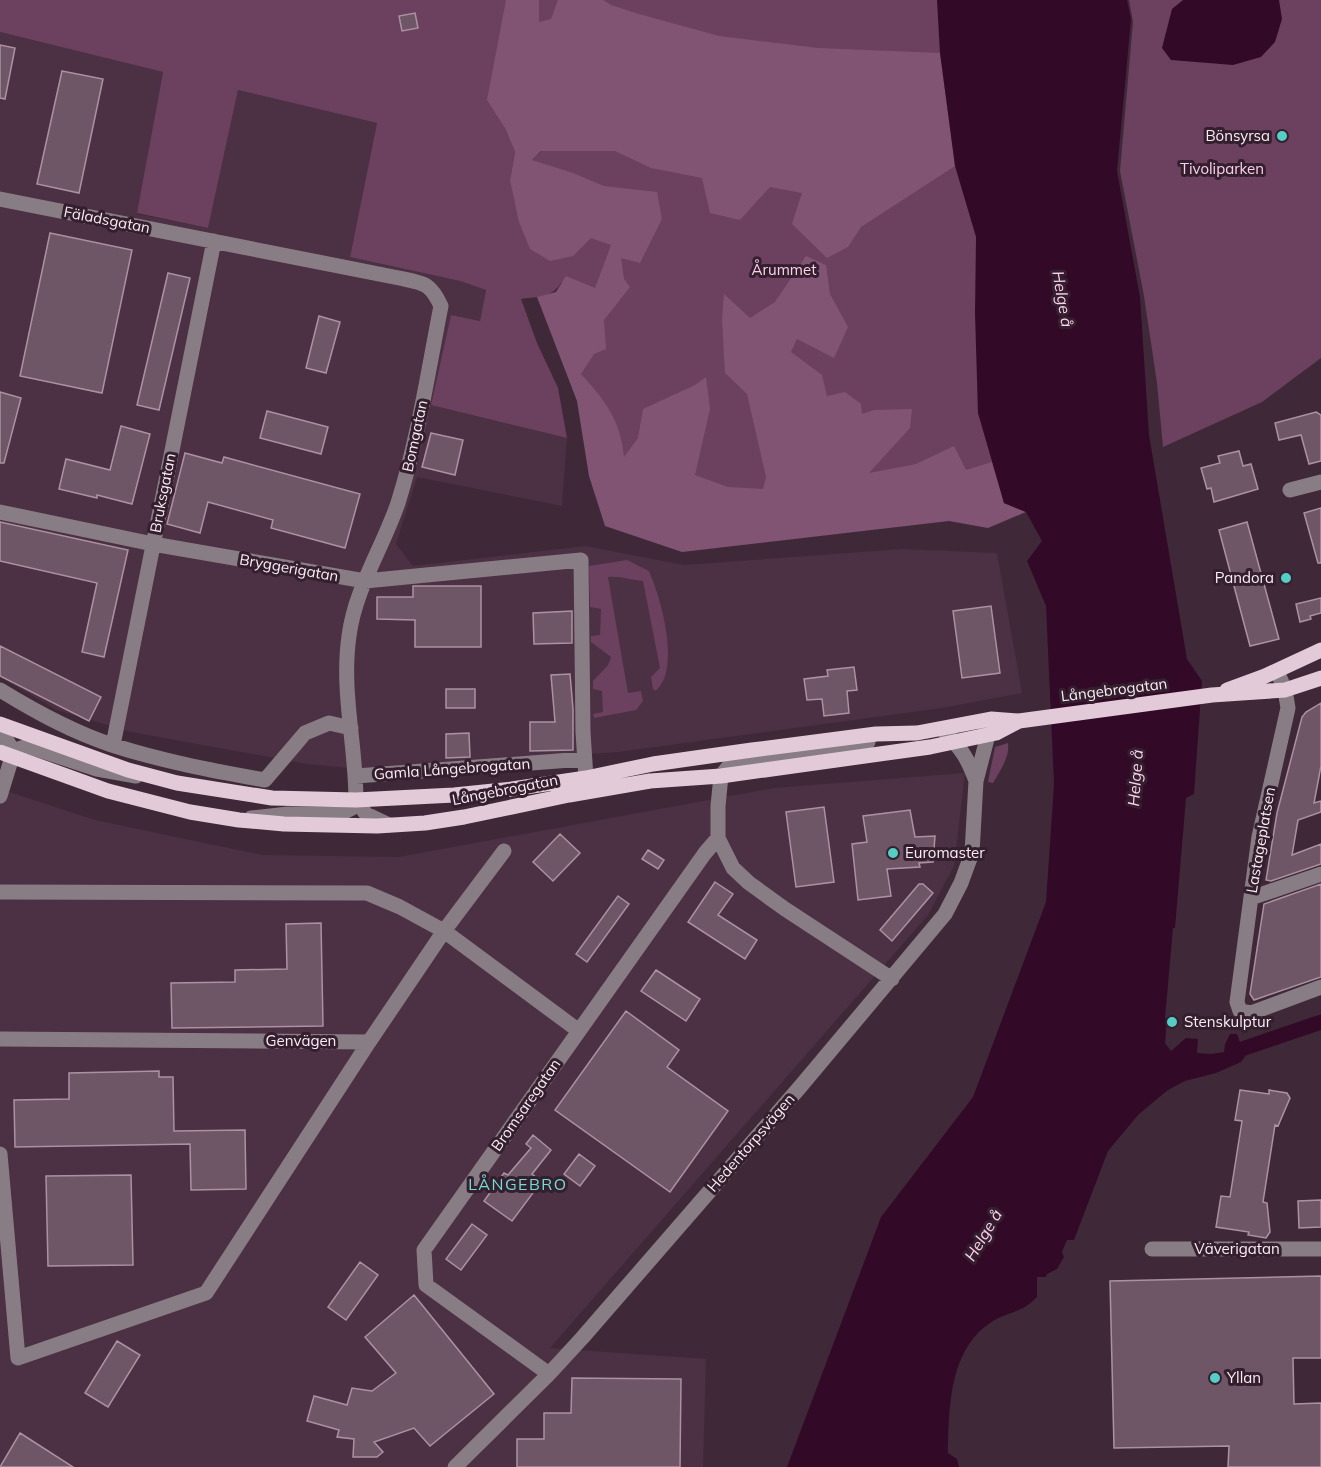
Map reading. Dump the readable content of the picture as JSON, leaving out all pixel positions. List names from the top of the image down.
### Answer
{
  "streets": {
    "main road": ["Långebrogatan"],
    "street": [
      "Fäladsgatan",
      "Bomgatan",
      "Bruksgatan",
      "Bryggerigatan",
      "Gamla Långebrogatan",
      "Lastageplatsen",
      "Genvägen",
      "Bromsaregatan",
      "Hedentorpsvägen",
      "Väverigatan"
    ]
  },
  "crossings": [
    ["Fäladsgatan", "Bomgatan"],
    ["Fäladsgatan", "Bruksgatan"],
    ["Bomgatan", "Bruksgatan"],
    ["Bomgatan", "Bryggerigatan"],
    ["Bomgatan", "Långebrogatan"],
    ["Bomgatan", "Gamla Långebrogatan"],
    ["Bruksgatan", "Bryggerigatan"],
    ["Bryggerigatan", "Gamla Långebrogatan"],
    ["Långebrogatan", "Lastageplatsen"],
    ["Långebrogatan", "Hedentorpsvägen"],
    ["Bromsaregatan", "Hedentorpsvägen"]
  ],
  "districts": ["LÅNGEBRO"],
  "water": ["Helge å"],
  "parks": ["Tivoliparken", "Årummet"],
  "places": [
    "Bönsyrsa",
    "Pandora",
    "Euromaster",
    "Stenskulptur",
    "Yllan"
  ]
}
